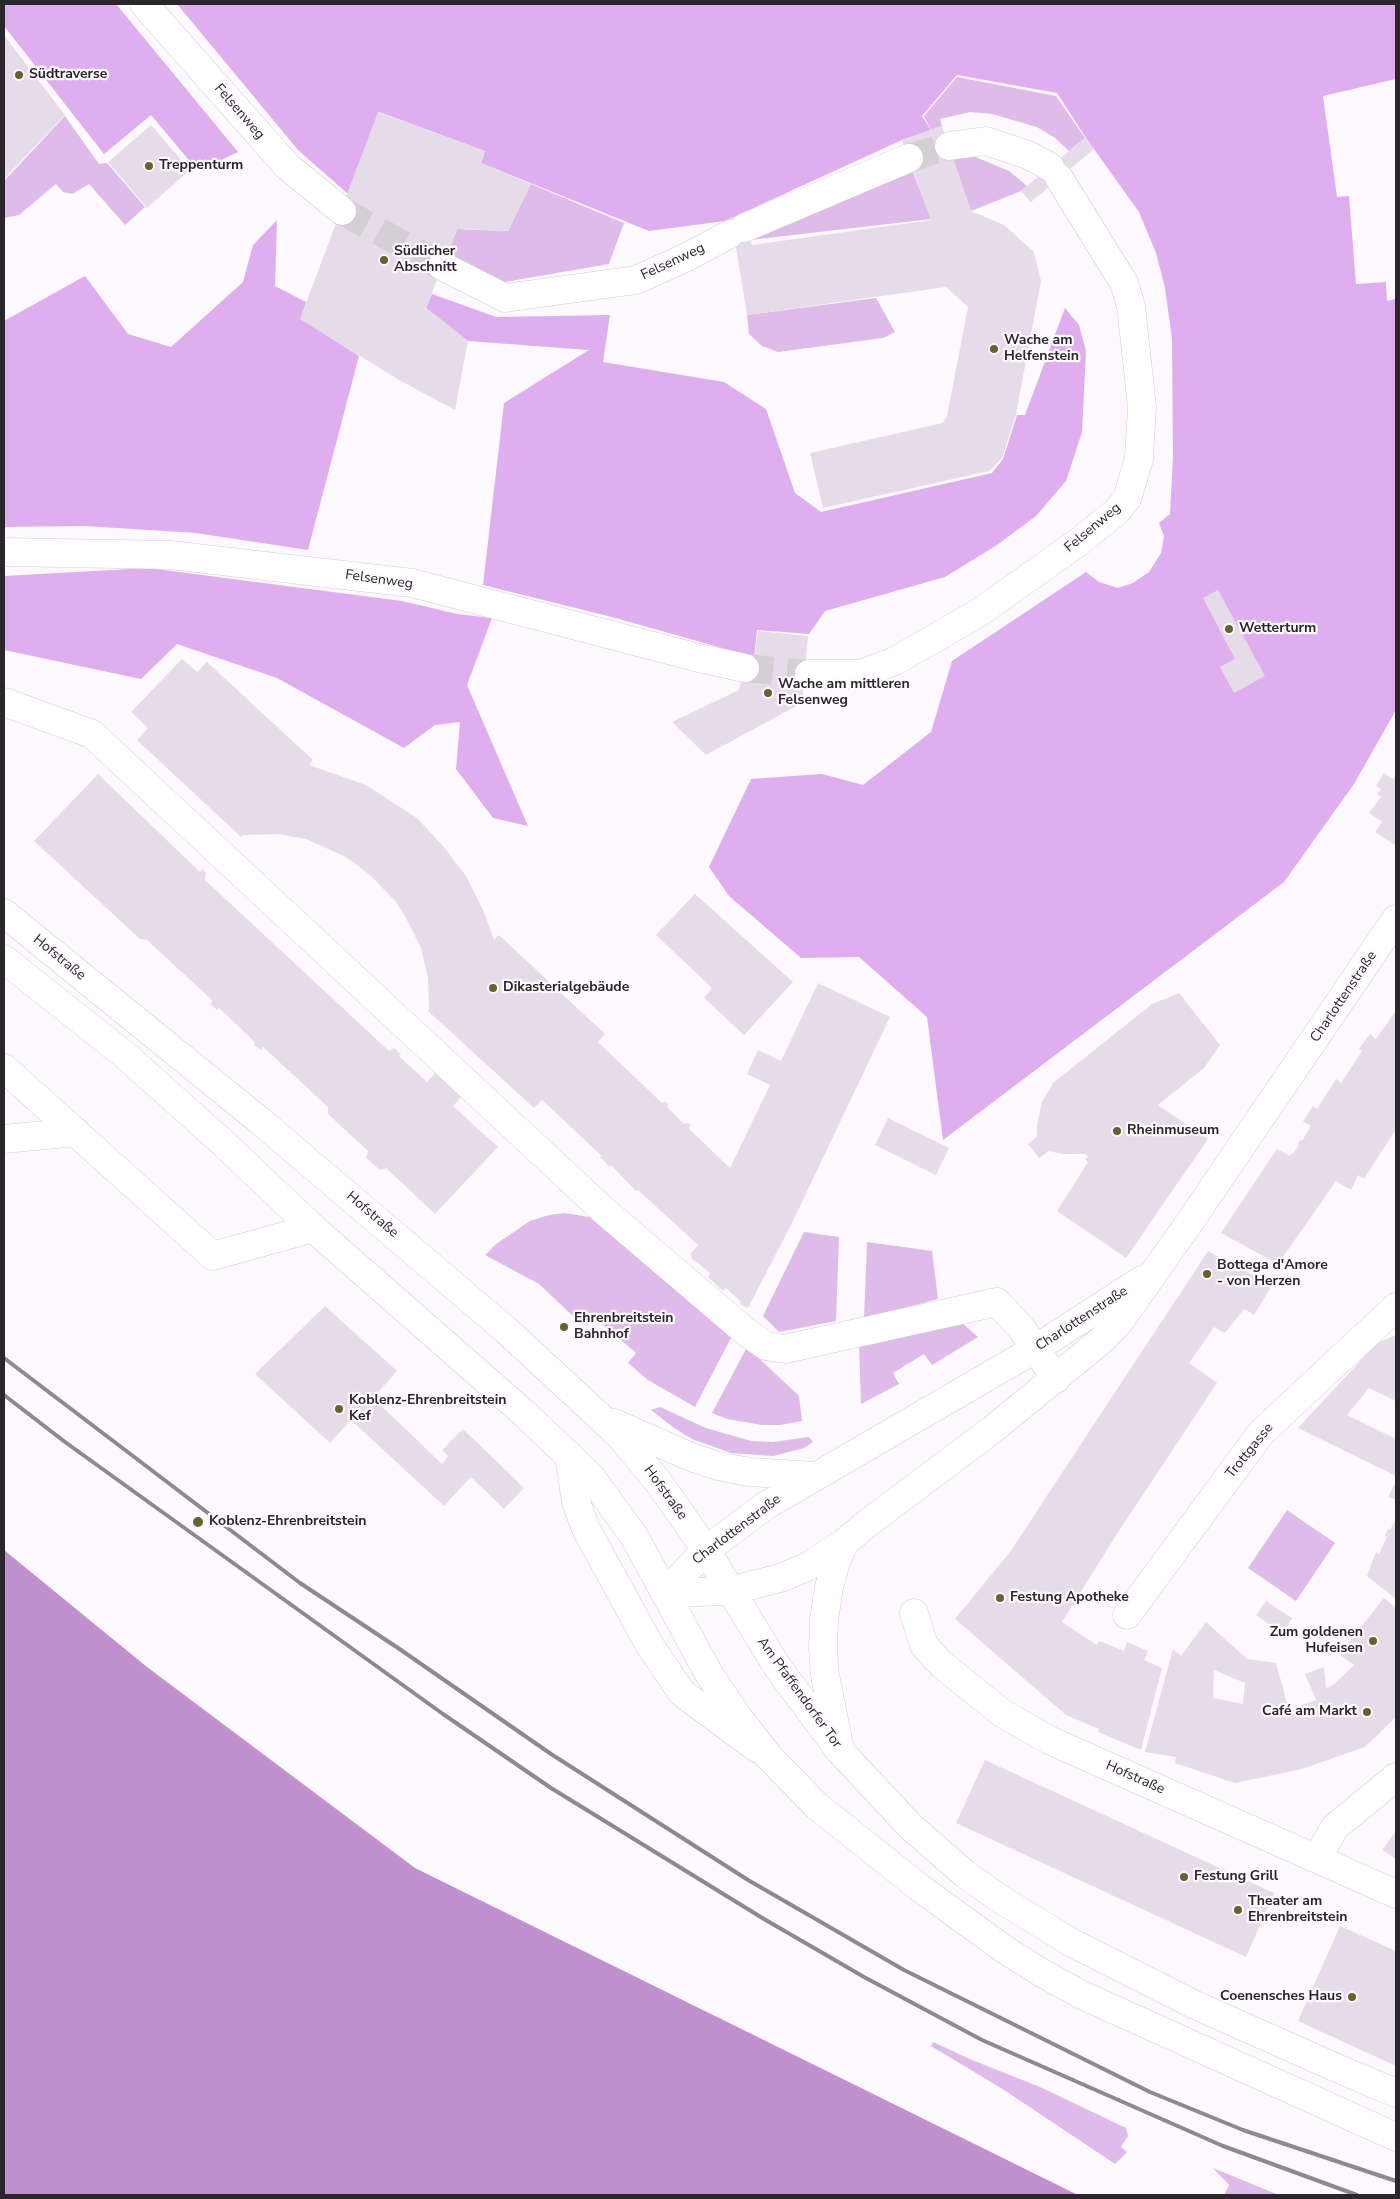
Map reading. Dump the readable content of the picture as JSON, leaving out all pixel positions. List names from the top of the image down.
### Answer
{
  "streets": {
    "main road": [
      "Felsenweg",
      "Hofstraße",
      "Charlottenstraße",
      "Trottgasse",
      "Am Pfaffendorfer Tor"
    ]
  },
  "crossings": [
    ["Hofstraße", "Charlottenstraße"],
    ["Hofstraße", "Am Pfaffendorfer Tor"],
    ["Charlottenstraße", "Am Pfaffendorfer Tor"]
  ],
  "places": [
    "Südtraverse",
    "Treppenturm",
    "Südlicher Abschnitt",
    "Wache am Helfenstein",
    "Wetterturm",
    "Wache am mittleren Felsenweg",
    "Dikasterialgebäude",
    "Rheinmuseum",
    "Bottega d'Amore - von Herzen",
    "Ehrenbreitstein Bahnhof",
    "Koblenz-Ehrenbreitstein Kef",
    "Koblenz-Ehrenbreitstein",
    "Festung Apotheke",
    "Zum goldenen Hufeisen",
    "Café am Markt",
    "Festung Grill",
    "Theater am Ehrenbreitstein",
    "Coenensches Haus"
  ]
}
